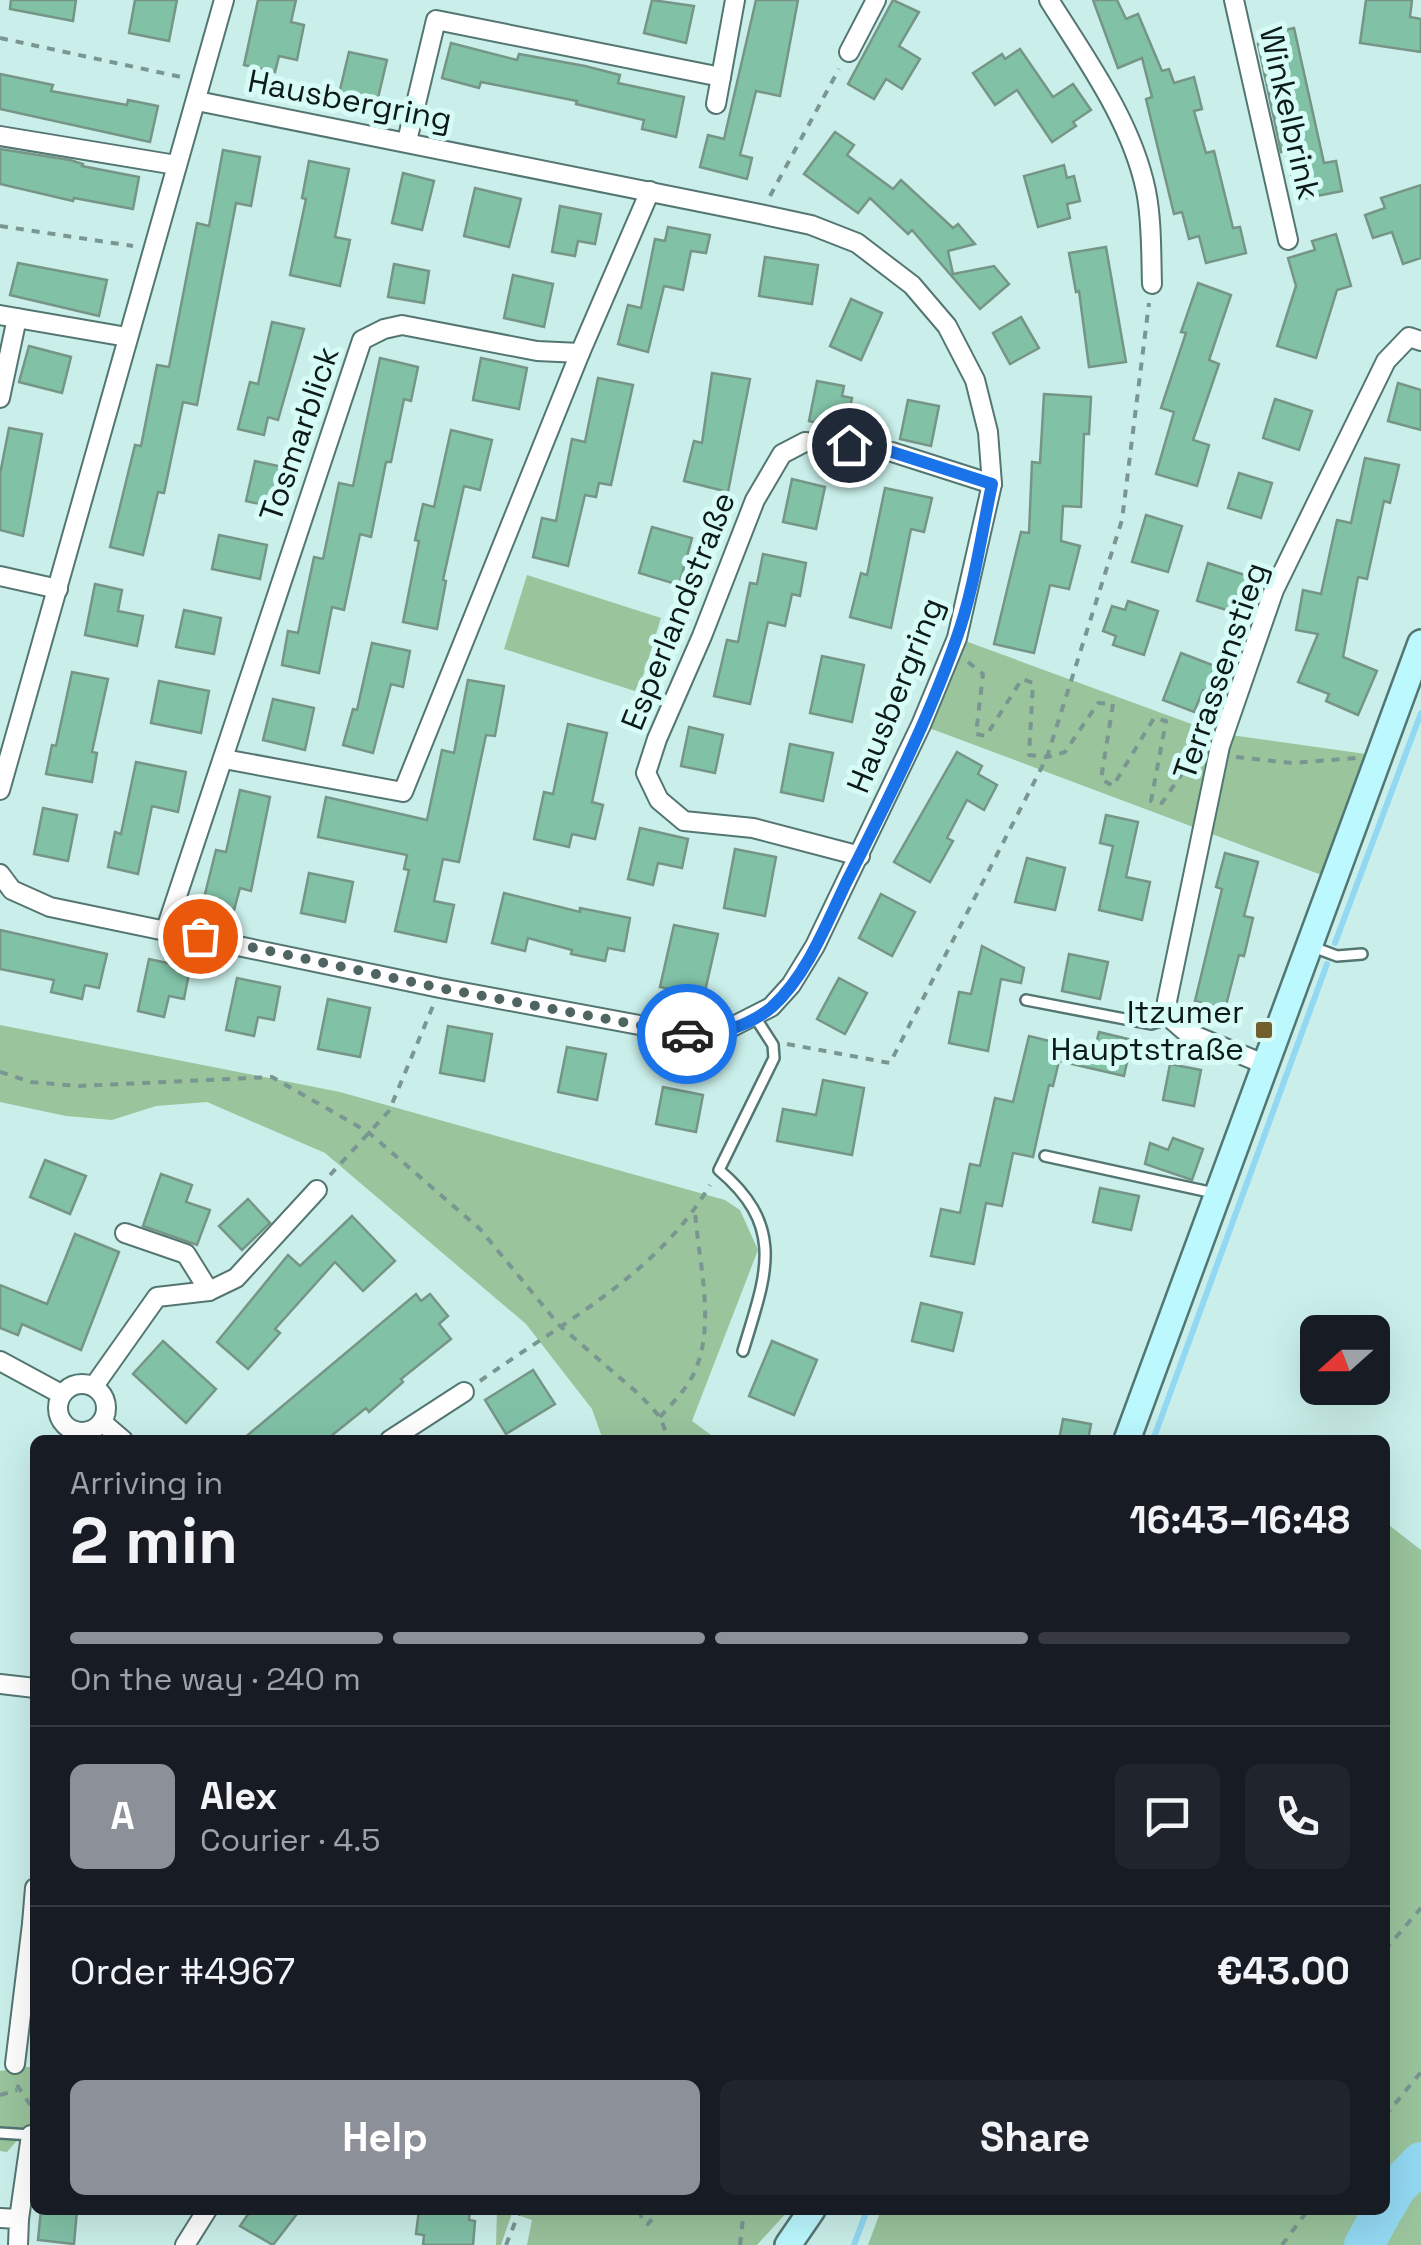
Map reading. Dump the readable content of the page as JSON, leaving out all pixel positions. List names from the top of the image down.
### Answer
{
  "streets": {
    "street": [
      "Hausbergring",
      "Winkelbrink",
      "Tosmarblick",
      "Esperlandstraße",
      "Terrassenstieg"
    ]
  },
  "crossings": [
    ["Hausbergring", "Tosmarblick"],
    ["Hausbergring", "Esperlandstraße"]
  ],
  "places": {
    "transit": ["Itzumer Hauptstraße"]
  },
  "north": "left",
  "page": {
    "heading": ["2 min", "Arriving in", "16:43–16:48"],
    "panel": [
      "Alex",
      "Courier · 4.5",
      "Order #4967",
      "€43.00"
    ],
    "bar": "On the way · 240 m",
    "round": "A",
    "buttons": ["Help", "Share"]
  }
}
